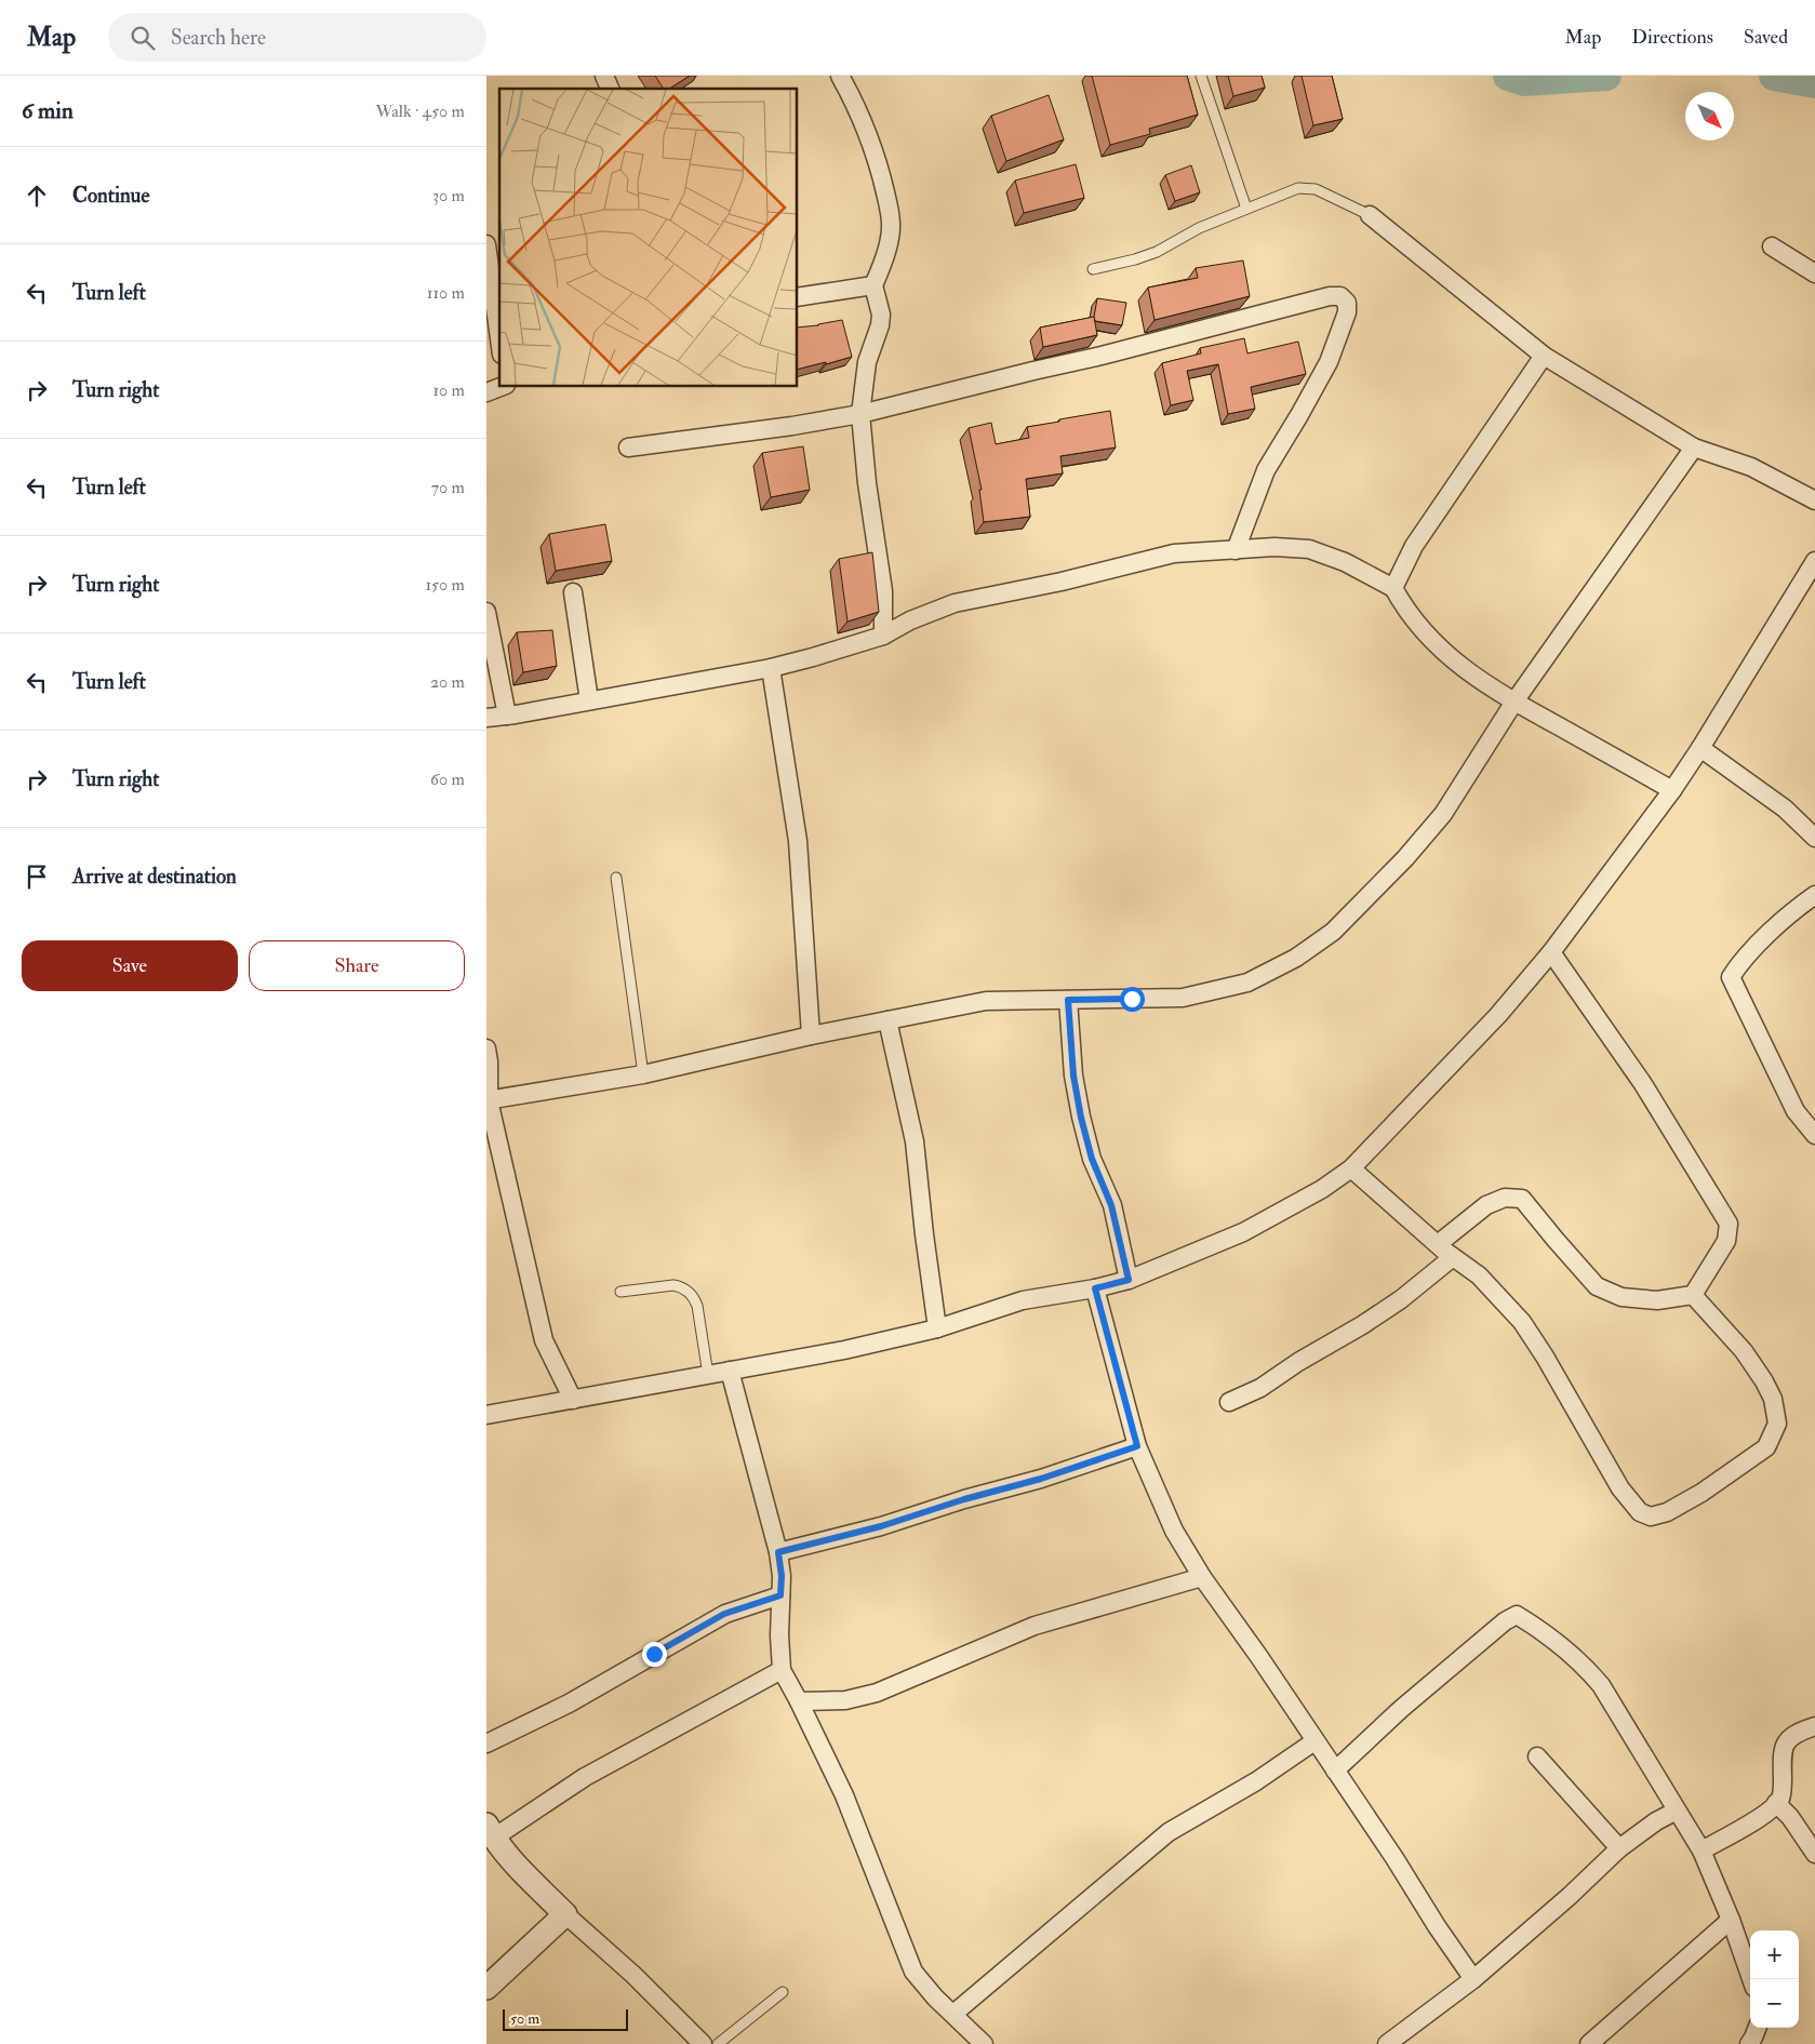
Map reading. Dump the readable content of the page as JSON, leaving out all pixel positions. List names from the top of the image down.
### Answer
{
  "scale_bar": "50 m",
  "north": "bottom right",
  "page": {
    "header": "Map",
    "search": "Search here",
    "nav": ["Map", "Directions", "Saved"],
    "heading": ["6 min", "Walk · 450 m"],
    "list": [
      ["Continue", "30 m"],
      ["Turn left", "110 m"],
      ["Turn right", "10 m"],
      ["Turn left", "70 m"],
      ["Turn right", "150 m"],
      ["Turn left", "20 m"],
      ["Turn right", "60 m"],
      "Arrive at destination"
    ],
    "buttons": ["Save", "Share"],
    "map_buttons": ["+", "−"],
    "scale": "50 m"
  }
}
